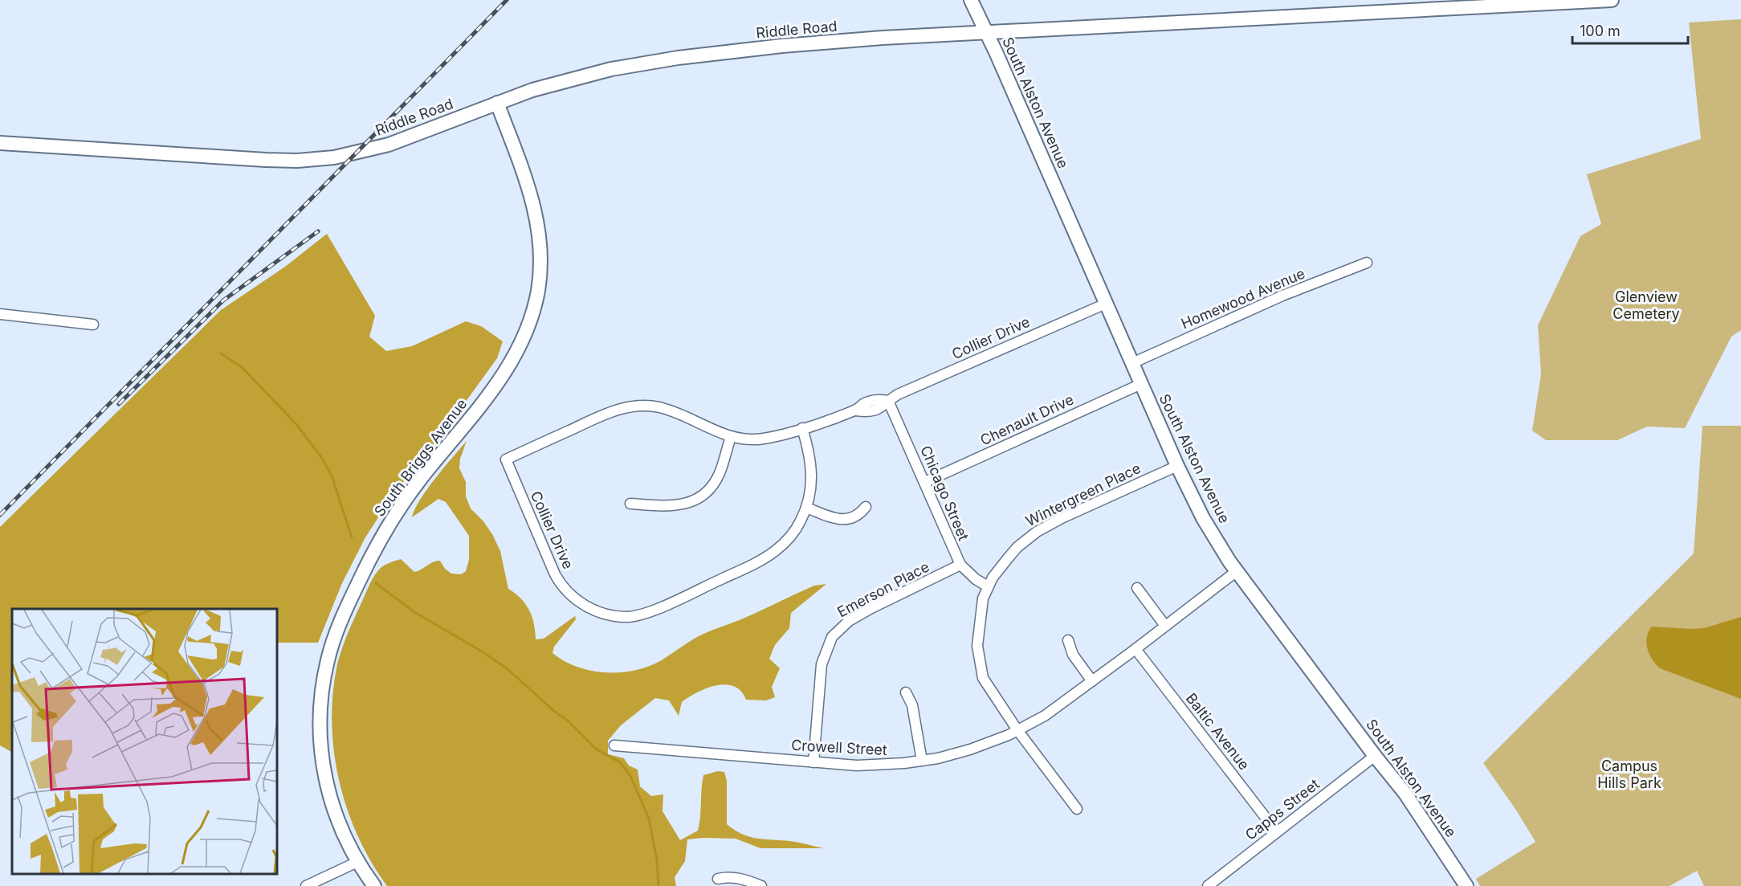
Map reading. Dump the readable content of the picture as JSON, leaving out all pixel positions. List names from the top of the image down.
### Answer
{
  "streets": {
    "street": [
      "Riddle Road",
      "South Alston Avenue",
      "Homewood Avenue",
      "Collier Drive",
      "Chenault Drive",
      "South Briggs Avenue",
      "Chicago Street",
      "Wintergreen Place",
      "Emerson Place",
      "Baltic Avenue",
      "Crowell Street",
      "Capps Street"
    ]
  },
  "crossings": [
    ["Riddle Road", "South Alston Avenue"],
    ["Riddle Road", "South Briggs Avenue"],
    ["South Alston Avenue", "Homewood Avenue"],
    ["South Alston Avenue", "Collier Drive"],
    ["South Alston Avenue", "Chenault Drive"],
    ["South Alston Avenue", "Wintergreen Place"],
    ["South Alston Avenue", "Crowell Street"],
    ["South Alston Avenue", "Capps Street"],
    ["Collier Drive", "Chicago Street"],
    ["Chenault Drive", "Chicago Street"],
    ["Chicago Street", "Wintergreen Place"],
    ["Chicago Street", "Emerson Place"],
    ["Wintergreen Place", "Crowell Street"],
    ["Emerson Place", "Crowell Street"],
    ["Baltic Avenue", "Crowell Street"],
    ["Baltic Avenue", "Capps Street"]
  ],
  "parks": ["Glenview Cemetery", "Campus Hills Park"],
  "scale_bar": "100 m"
}
